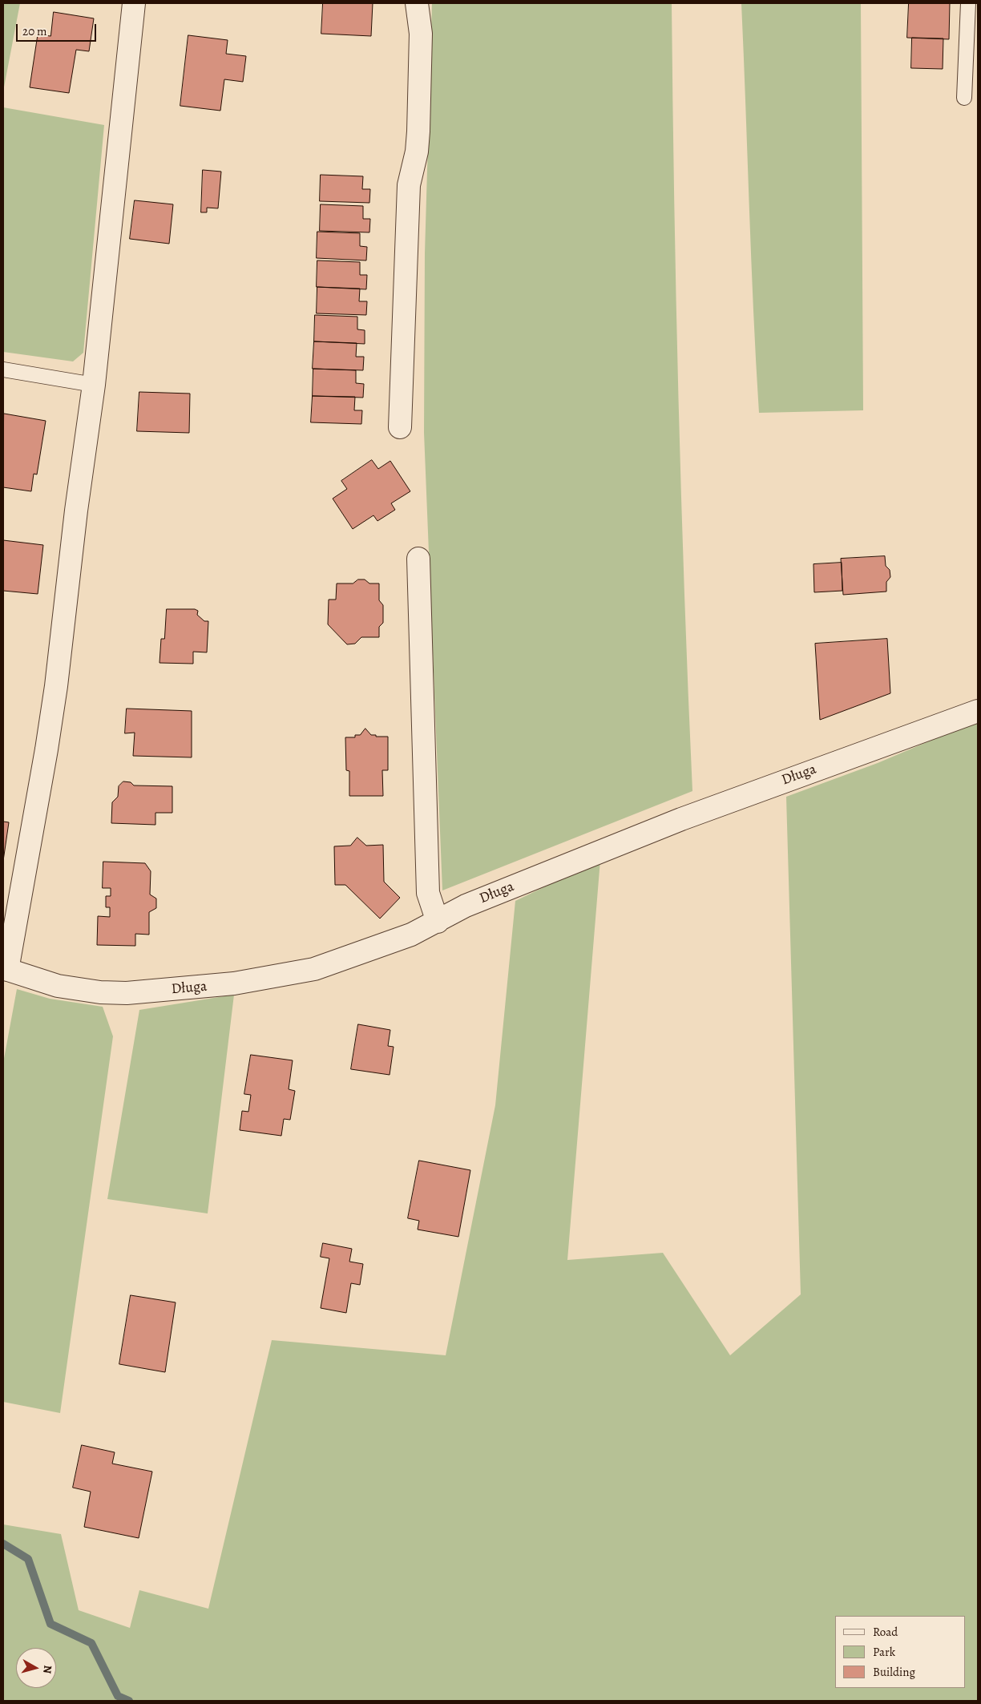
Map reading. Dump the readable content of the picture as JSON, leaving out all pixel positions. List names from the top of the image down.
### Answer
{
  "streets": {
    "street": ["Długa"]
  },
  "legend": ["Road", "Park", "Building"],
  "scale_bar": "20 m",
  "north": "right"
}
